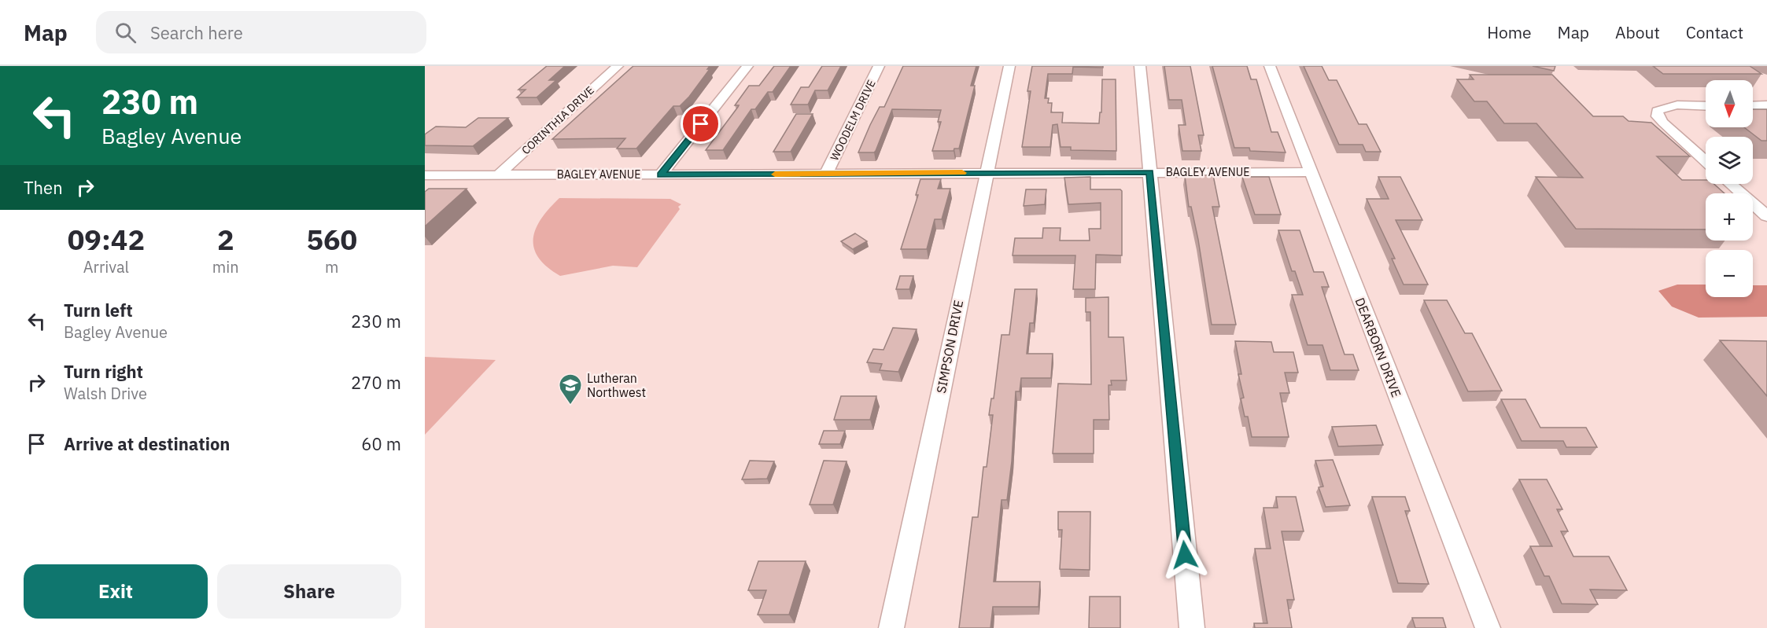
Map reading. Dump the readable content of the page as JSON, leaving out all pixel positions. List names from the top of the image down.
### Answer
{
  "streets": {
    "street": [
      "CORINTHIA DRIVE",
      "WOODELM DRIVE",
      "BAGLEY AVENUE",
      "SIMPSON DRIVE",
      "DEARBORN DRIVE"
    ]
  },
  "crossings": [
    ["CORINTHIA DRIVE", "BAGLEY AVENUE"],
    ["WOODELM DRIVE", "BAGLEY AVENUE"],
    ["BAGLEY AVENUE", "SIMPSON DRIVE"],
    ["BAGLEY AVENUE", "DEARBORN DRIVE"]
  ],
  "places": {
    "school or university": ["Lutheran Northwest"]
  },
  "north": "bottom",
  "page": {
    "header": "Map",
    "search": "Search here",
    "nav": [
      "Home",
      "Map",
      "About",
      "Contact"
    ],
    "turn": ["230 m", "Bagley Avenue"],
    "map_buttons": ["+", "−"],
    "then": "Then",
    "eta": [
      "09:42",
      "Arrival",
      "2",
      "min",
      "560",
      "m"
    ],
    "list": [
      {
        "name": "Turn left",
        "note": "Bagley Avenue",
        "value": "230 m"
      },
      {
        "name": "Turn right",
        "note": "Walsh Drive",
        "value": "270 m"
      },
      {
        "name": "Arrive at destination",
        "value": "60 m"
      }
    ],
    "buttons": ["Exit", "Share"]
  }
}
